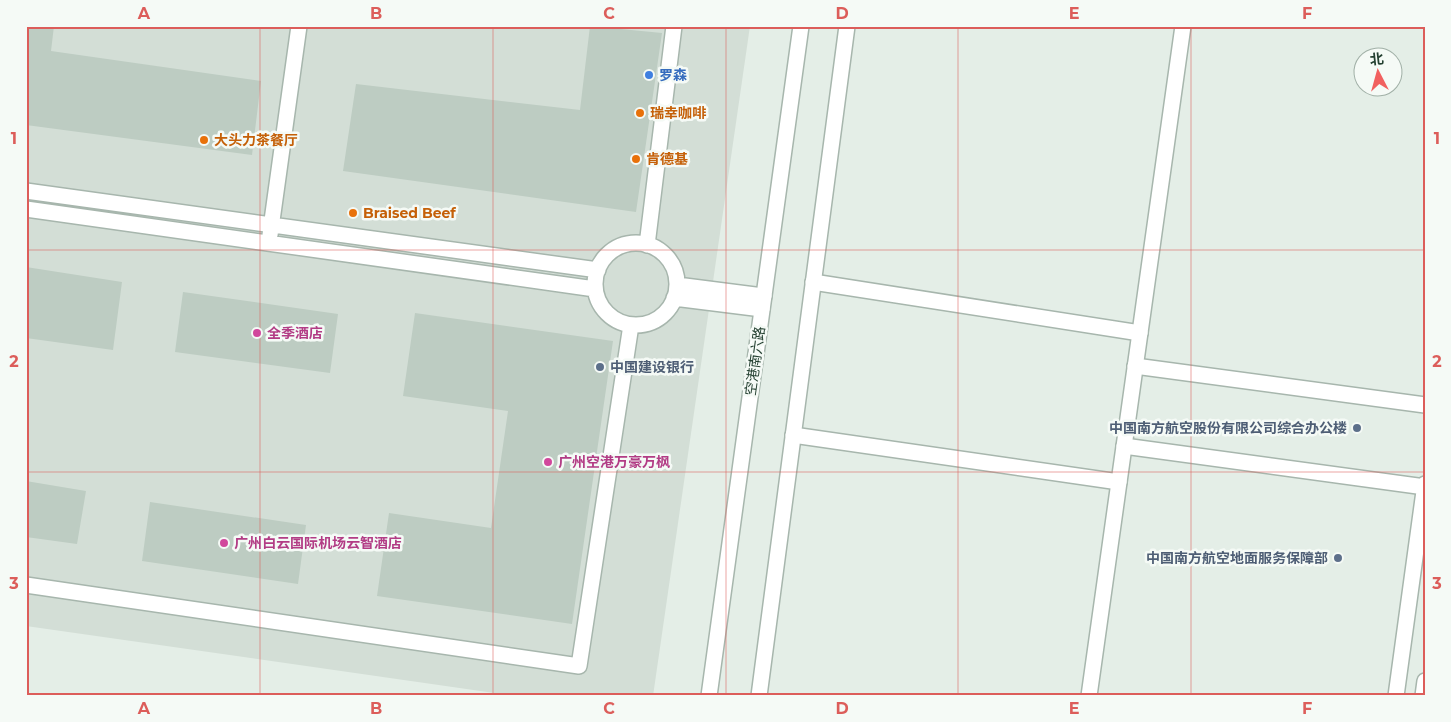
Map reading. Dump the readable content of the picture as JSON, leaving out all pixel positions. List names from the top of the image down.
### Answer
{
  "streets": {
    "street": ["空港南六路"]
  },
  "places": [
    "罗森",
    "瑞幸咖啡",
    "大头力茶餐厅",
    "肯德基",
    "Braised Beef",
    "全季酒店",
    "中国建设银行",
    "中国南方航空股份有限公司综合办公楼",
    "广州空港万豪万枫",
    "广州白云国际机场云智酒店",
    "中国南方航空地面服务保障部"
  ],
  "north": "top",
  "grid": {
    "columns": [
      "A",
      "B",
      "C",
      "D",
      "E",
      "F"
    ],
    "rows": ["1", "2", "3"]
  }
}
